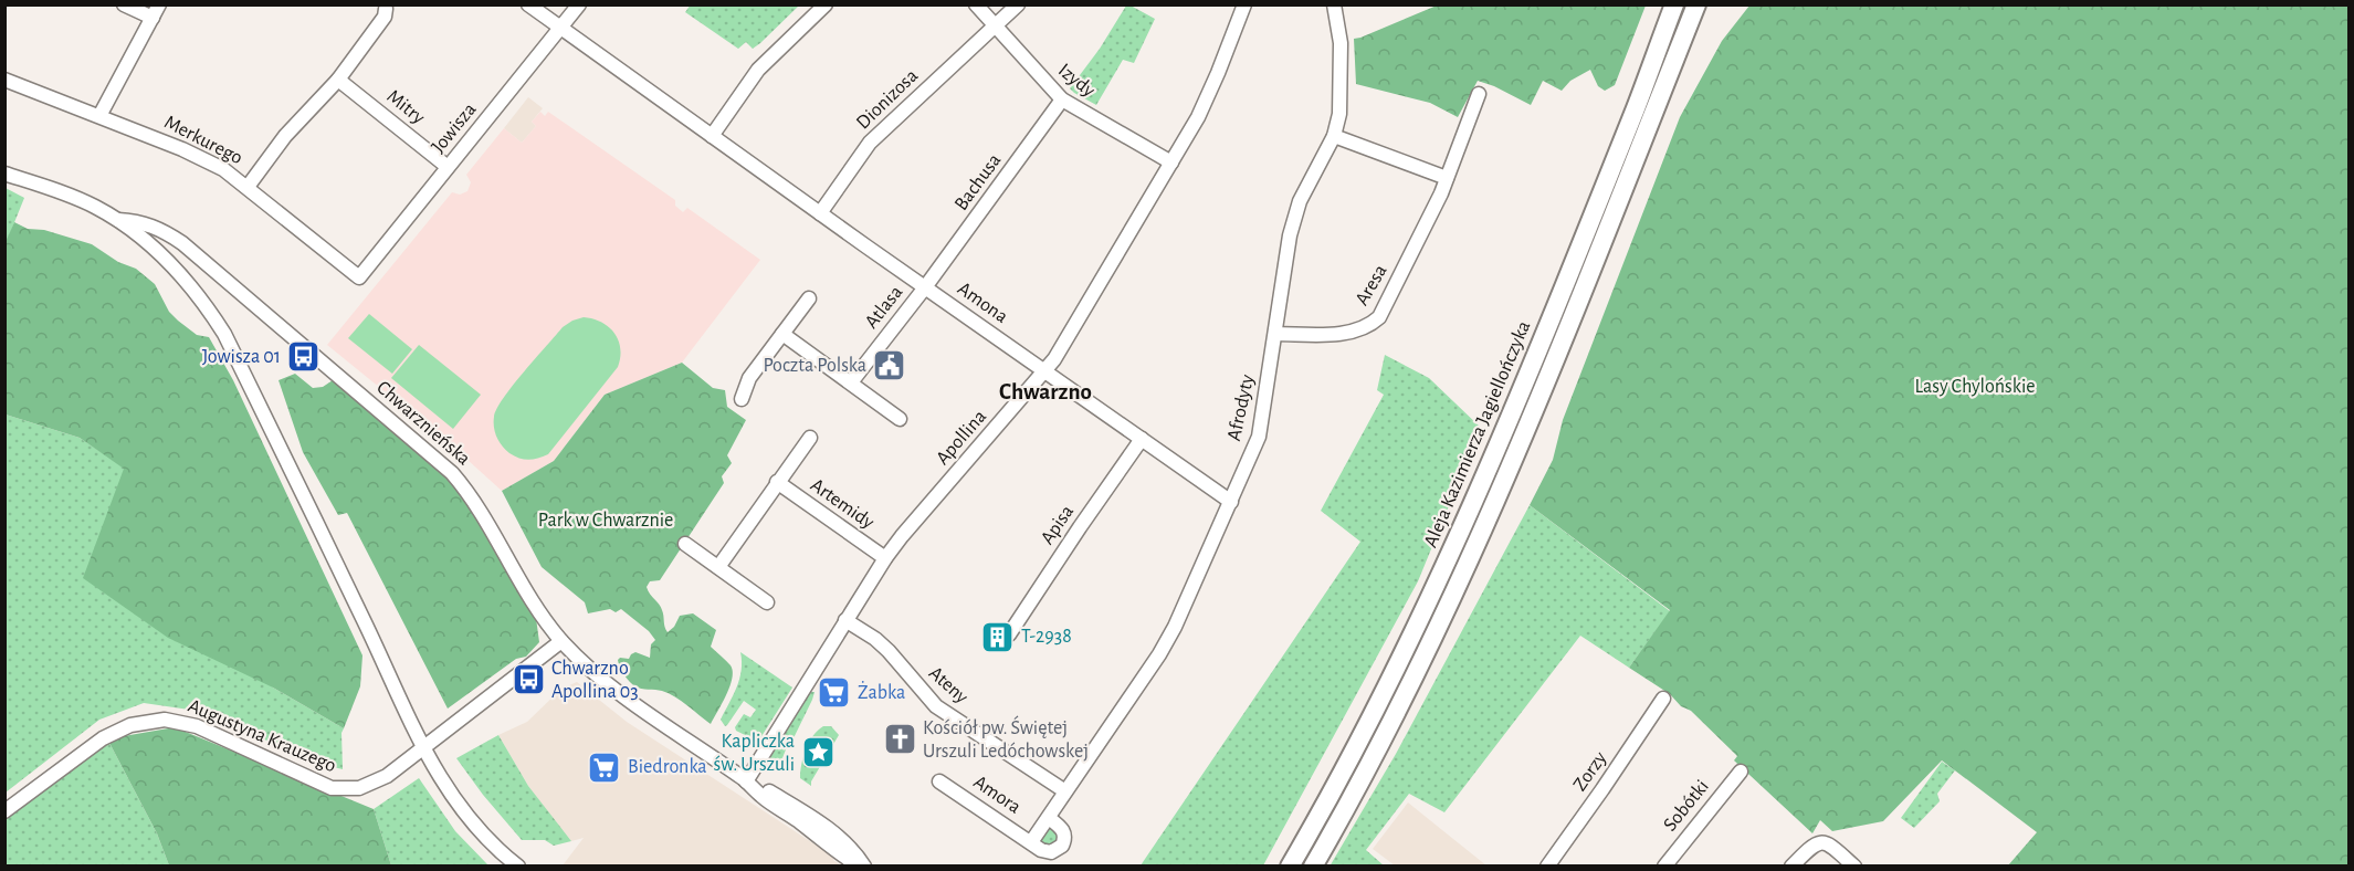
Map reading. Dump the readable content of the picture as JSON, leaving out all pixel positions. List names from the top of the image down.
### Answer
{
  "streets": {
    "highway": ["Aleja Kazimierza Jagiellończyka"],
    "street": [
      "Izydy",
      "Dionizosa",
      "Mitry",
      "Jowisza",
      "Merkurego",
      "Bachusa",
      "Aresa",
      "Amona",
      "Atlasa",
      "Afrodyty",
      "Chwarznieńska",
      "Apollina",
      "Artemidy",
      "Apisa",
      "Ateny",
      "Augustyna Krauzego",
      "Zorzy",
      "Amora",
      "Sobótki"
    ]
  },
  "crossings": [
    ["Izydy", "Dionizosa"],
    ["Izydy", "Bachusa"],
    ["Izydy", "Apollina"],
    ["Dionizosa", "Amona"],
    ["Mitry", "Jowisza"],
    ["Jowisza", "Merkurego"],
    ["Jowisza", "Amona"],
    ["Bachusa", "Amona"],
    ["Bachusa", "Atlasa"],
    ["Aresa", "Afrodyty"],
    ["Amona", "Atlasa"],
    ["Amona", "Afrodyty"],
    ["Amona", "Apollina"],
    ["Amona", "Apisa"],
    ["Afrodyty", "Ateny"],
    ["Afrodyty", "Amora"],
    ["Chwarznieńska", "Apollina"],
    ["Chwarznieńska", "Augustyna Krauzego"],
    ["Apollina", "Artemidy"],
    ["Apollina", "Ateny"]
  ],
  "districts": ["Chwarzno"],
  "parks": ["Lasy Chylońskie", "Park w Chwarznie"],
  "places": {
    "bus stop": ["Jowisza 01", "Chwarzno Apollina 03"],
    "public building": ["Poczta Polska"],
    "building": ["T-2938"],
    "supermarket": ["Żabka", "Biedronka"],
    "church": ["Kościół pw. Świętej Urszuli Ledóchowskej"],
    "place": ["Kapliczka św. Urszuli"]
  }
}
